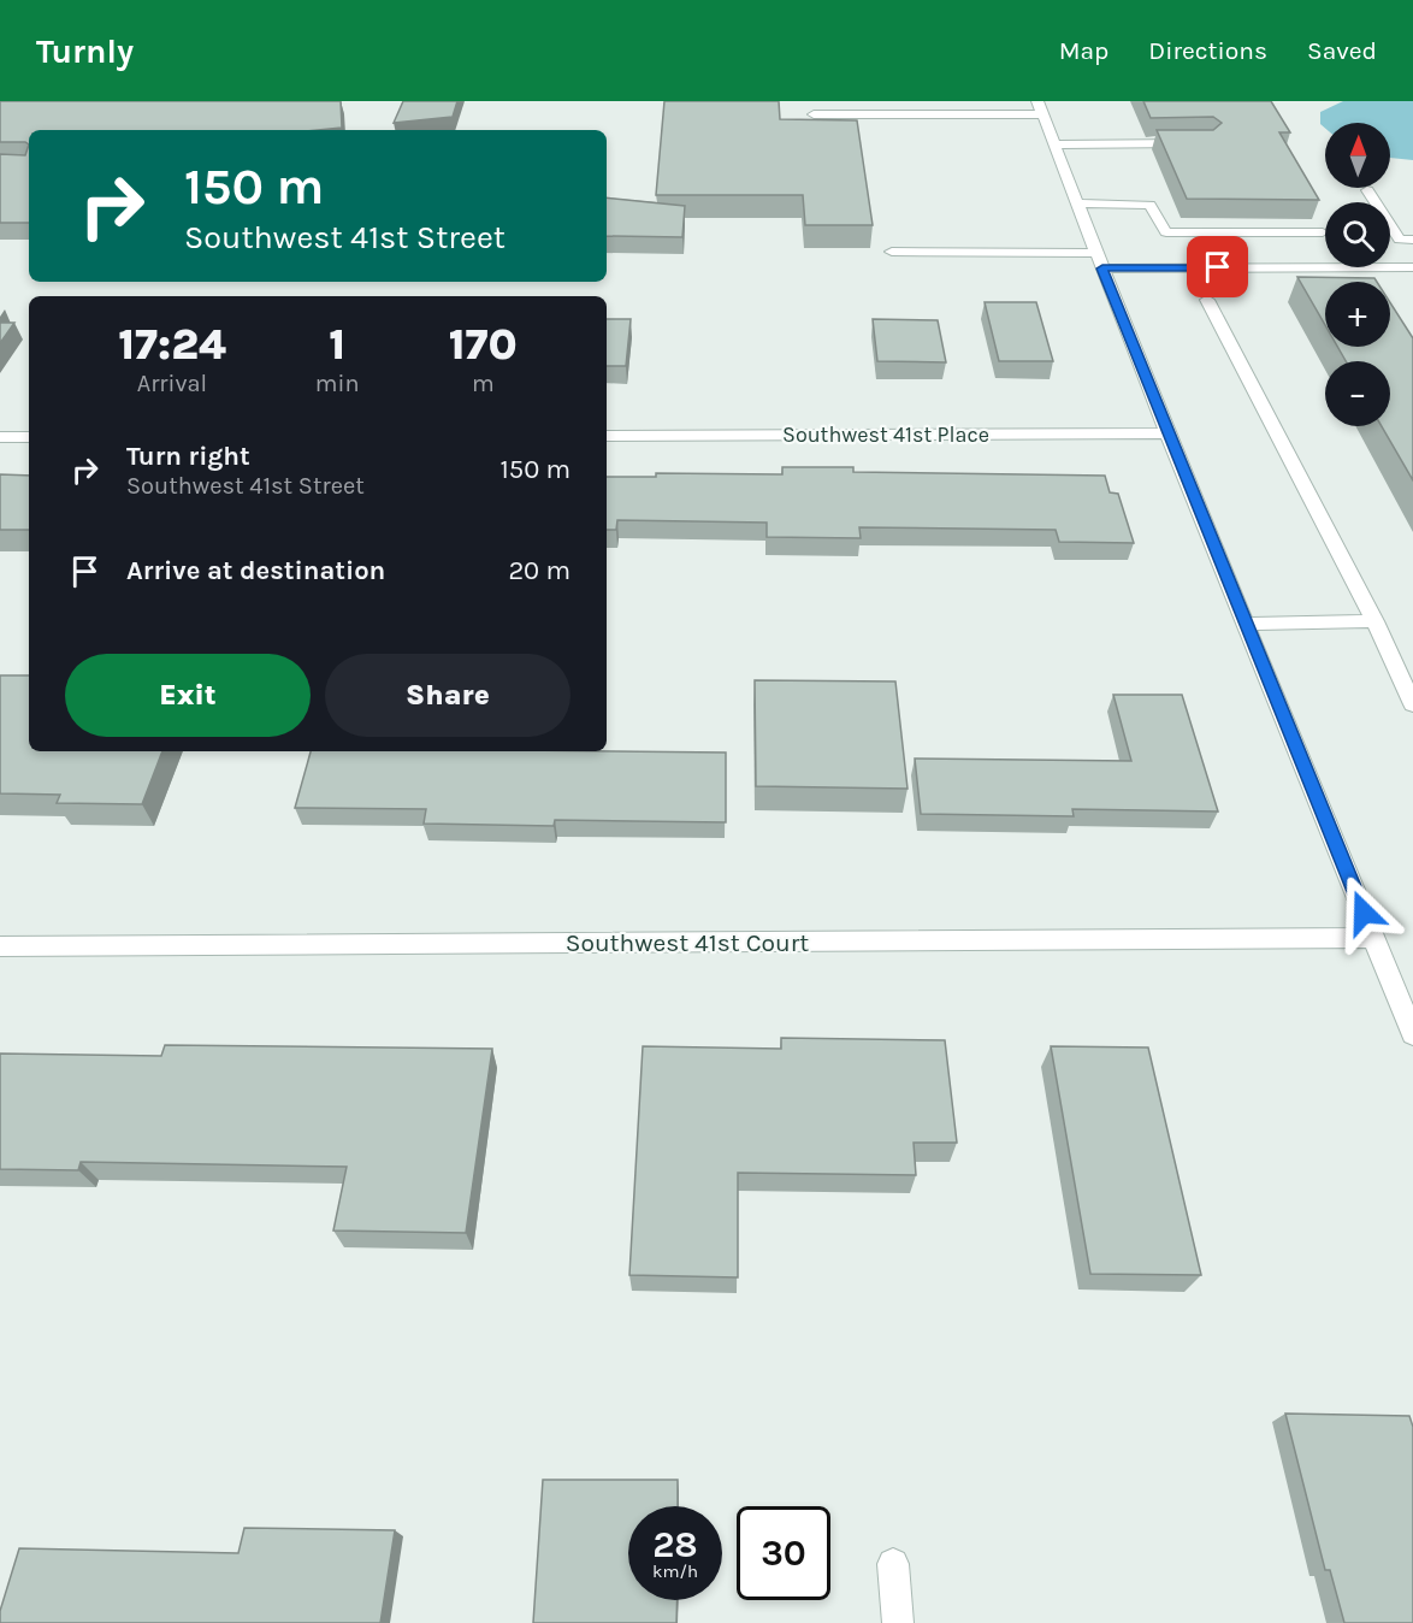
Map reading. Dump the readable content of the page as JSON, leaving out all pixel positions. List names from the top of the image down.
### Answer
{
  "streets": {
    "street": ["Southwest 41st Place", "Southwest 41st Court"]
  },
  "north": "top",
  "page": {
    "header": "Turnly",
    "nav": ["Map", "Directions", "Saved"],
    "map_buttons": ["+", "−"],
    "turn": ["150 m", "Southwest 41st Street"],
    "eta": [
      "17:24",
      "Arrival",
      "1",
      "min",
      "170",
      "m"
    ],
    "list": [
      {
        "name": "Turn right",
        "note": "Southwest 41st Street",
        "value": "150 m"
      },
      {
        "name": "Arrive at destination",
        "value": "20 m"
      }
    ],
    "buttons": ["Exit", "Share"],
    "speed": "28 km/h",
    "limit": "30"
  }
}
